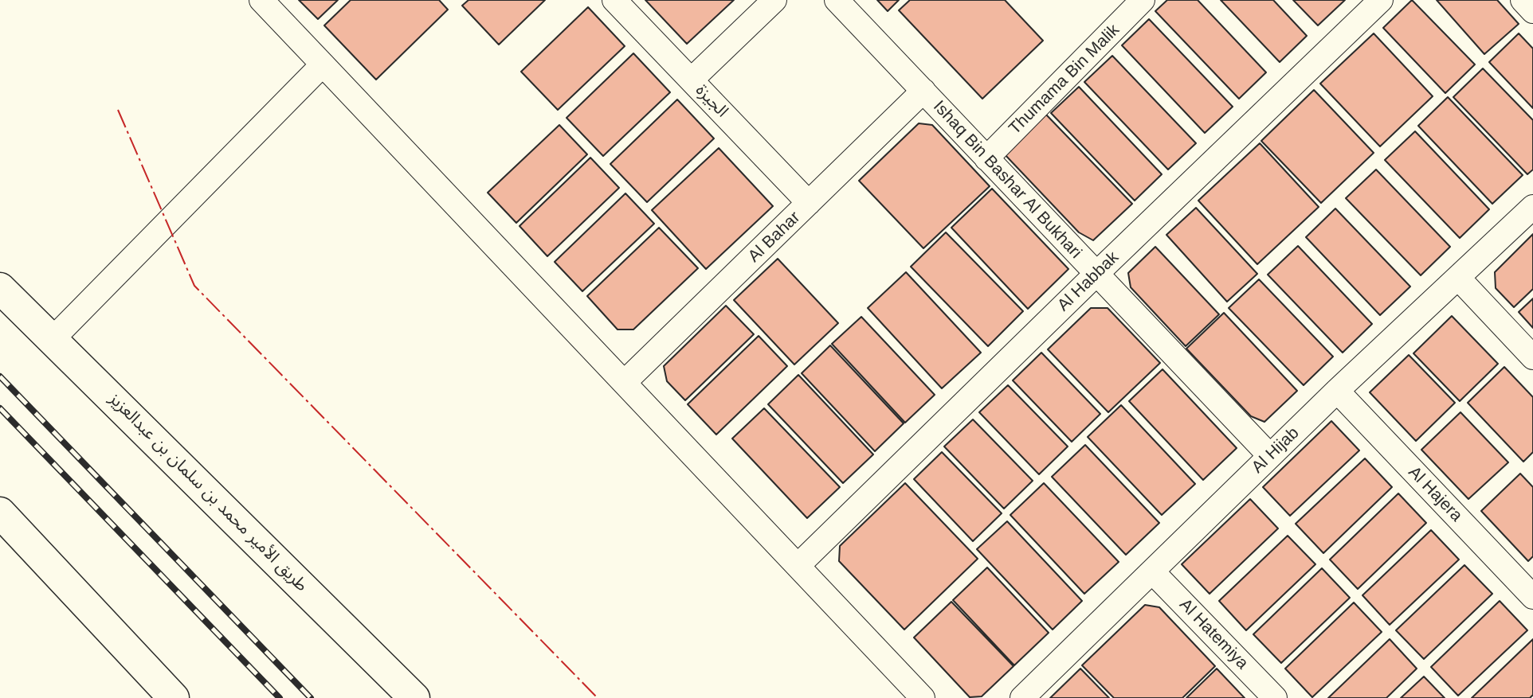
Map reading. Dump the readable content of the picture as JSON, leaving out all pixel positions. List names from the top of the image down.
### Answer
{
  "streets": {
    "main road": ["طريق الأمير محمد بن سلمان بن عبدالعزيز"],
    "street": [
      "Thumama Bin Malik",
      "الجيزة",
      "Ishaq Bin Bashar Al Bukhari",
      "Al Bahar",
      "Al Habbak",
      "Al Hijab",
      "Al Hajera",
      "Al Hatemiya"
    ]
  },
  "crossings": [
    ["Thumama Bin Malik", "Ishaq Bin Bashar Al Bukhari"],
    ["الجيزة", "Al Bahar"],
    ["Ishaq Bin Bashar Al Bukhari", "Al Bahar"],
    ["Ishaq Bin Bashar Al Bukhari", "Al Habbak"],
    ["Ishaq Bin Bashar Al Bukhari", "Al Hijab"],
    ["Al Hijab", "Al Hajera"],
    ["Al Hijab", "Al Hatemiya"]
  ]
}
